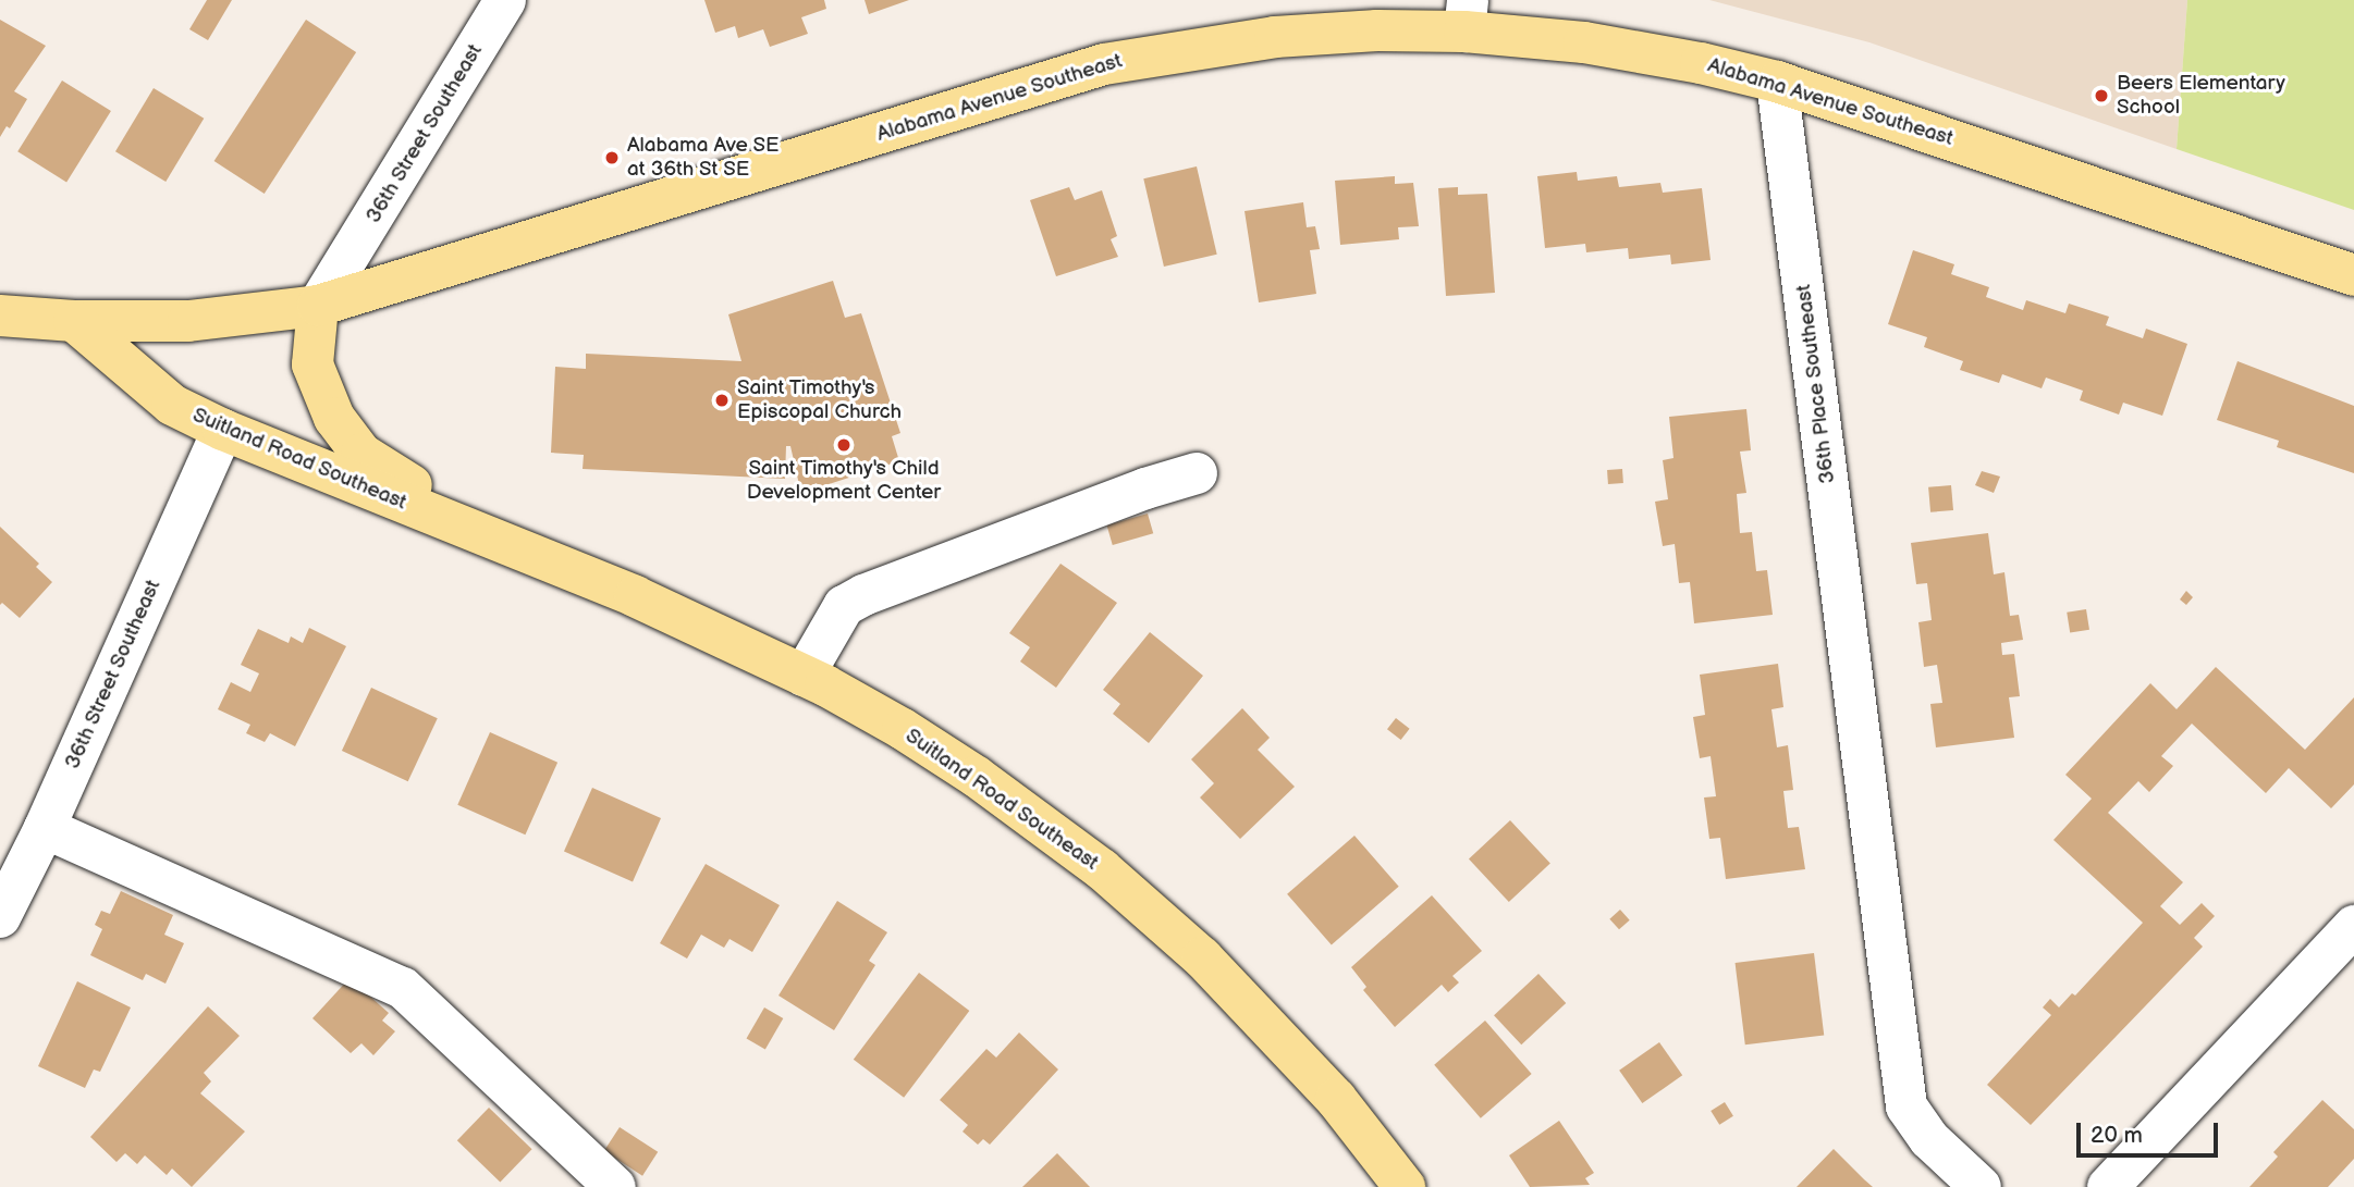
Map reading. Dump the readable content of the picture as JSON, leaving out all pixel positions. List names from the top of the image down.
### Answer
{
  "streets": {
    "main road": ["Alabama Avenue Southeast", "Suitland Road Southeast"],
    "street": ["36th Street Southeast", "36th Place Southeast"]
  },
  "crossings": [
    ["Alabama Avenue Southeast", "36th Street Southeast"],
    ["Alabama Avenue Southeast", "36th Place Southeast"],
    ["Alabama Avenue Southeast", "Suitland Road Southeast"],
    ["36th Street Southeast", "Suitland Road Southeast"]
  ],
  "places": [
    "Beers Elementary School",
    "Alabama Ave SE at 36th St SE",
    "Saint Timothy's Episcopal Church",
    "Saint Timothy's Child Development Center"
  ],
  "scale_bar": "20 m"
}
